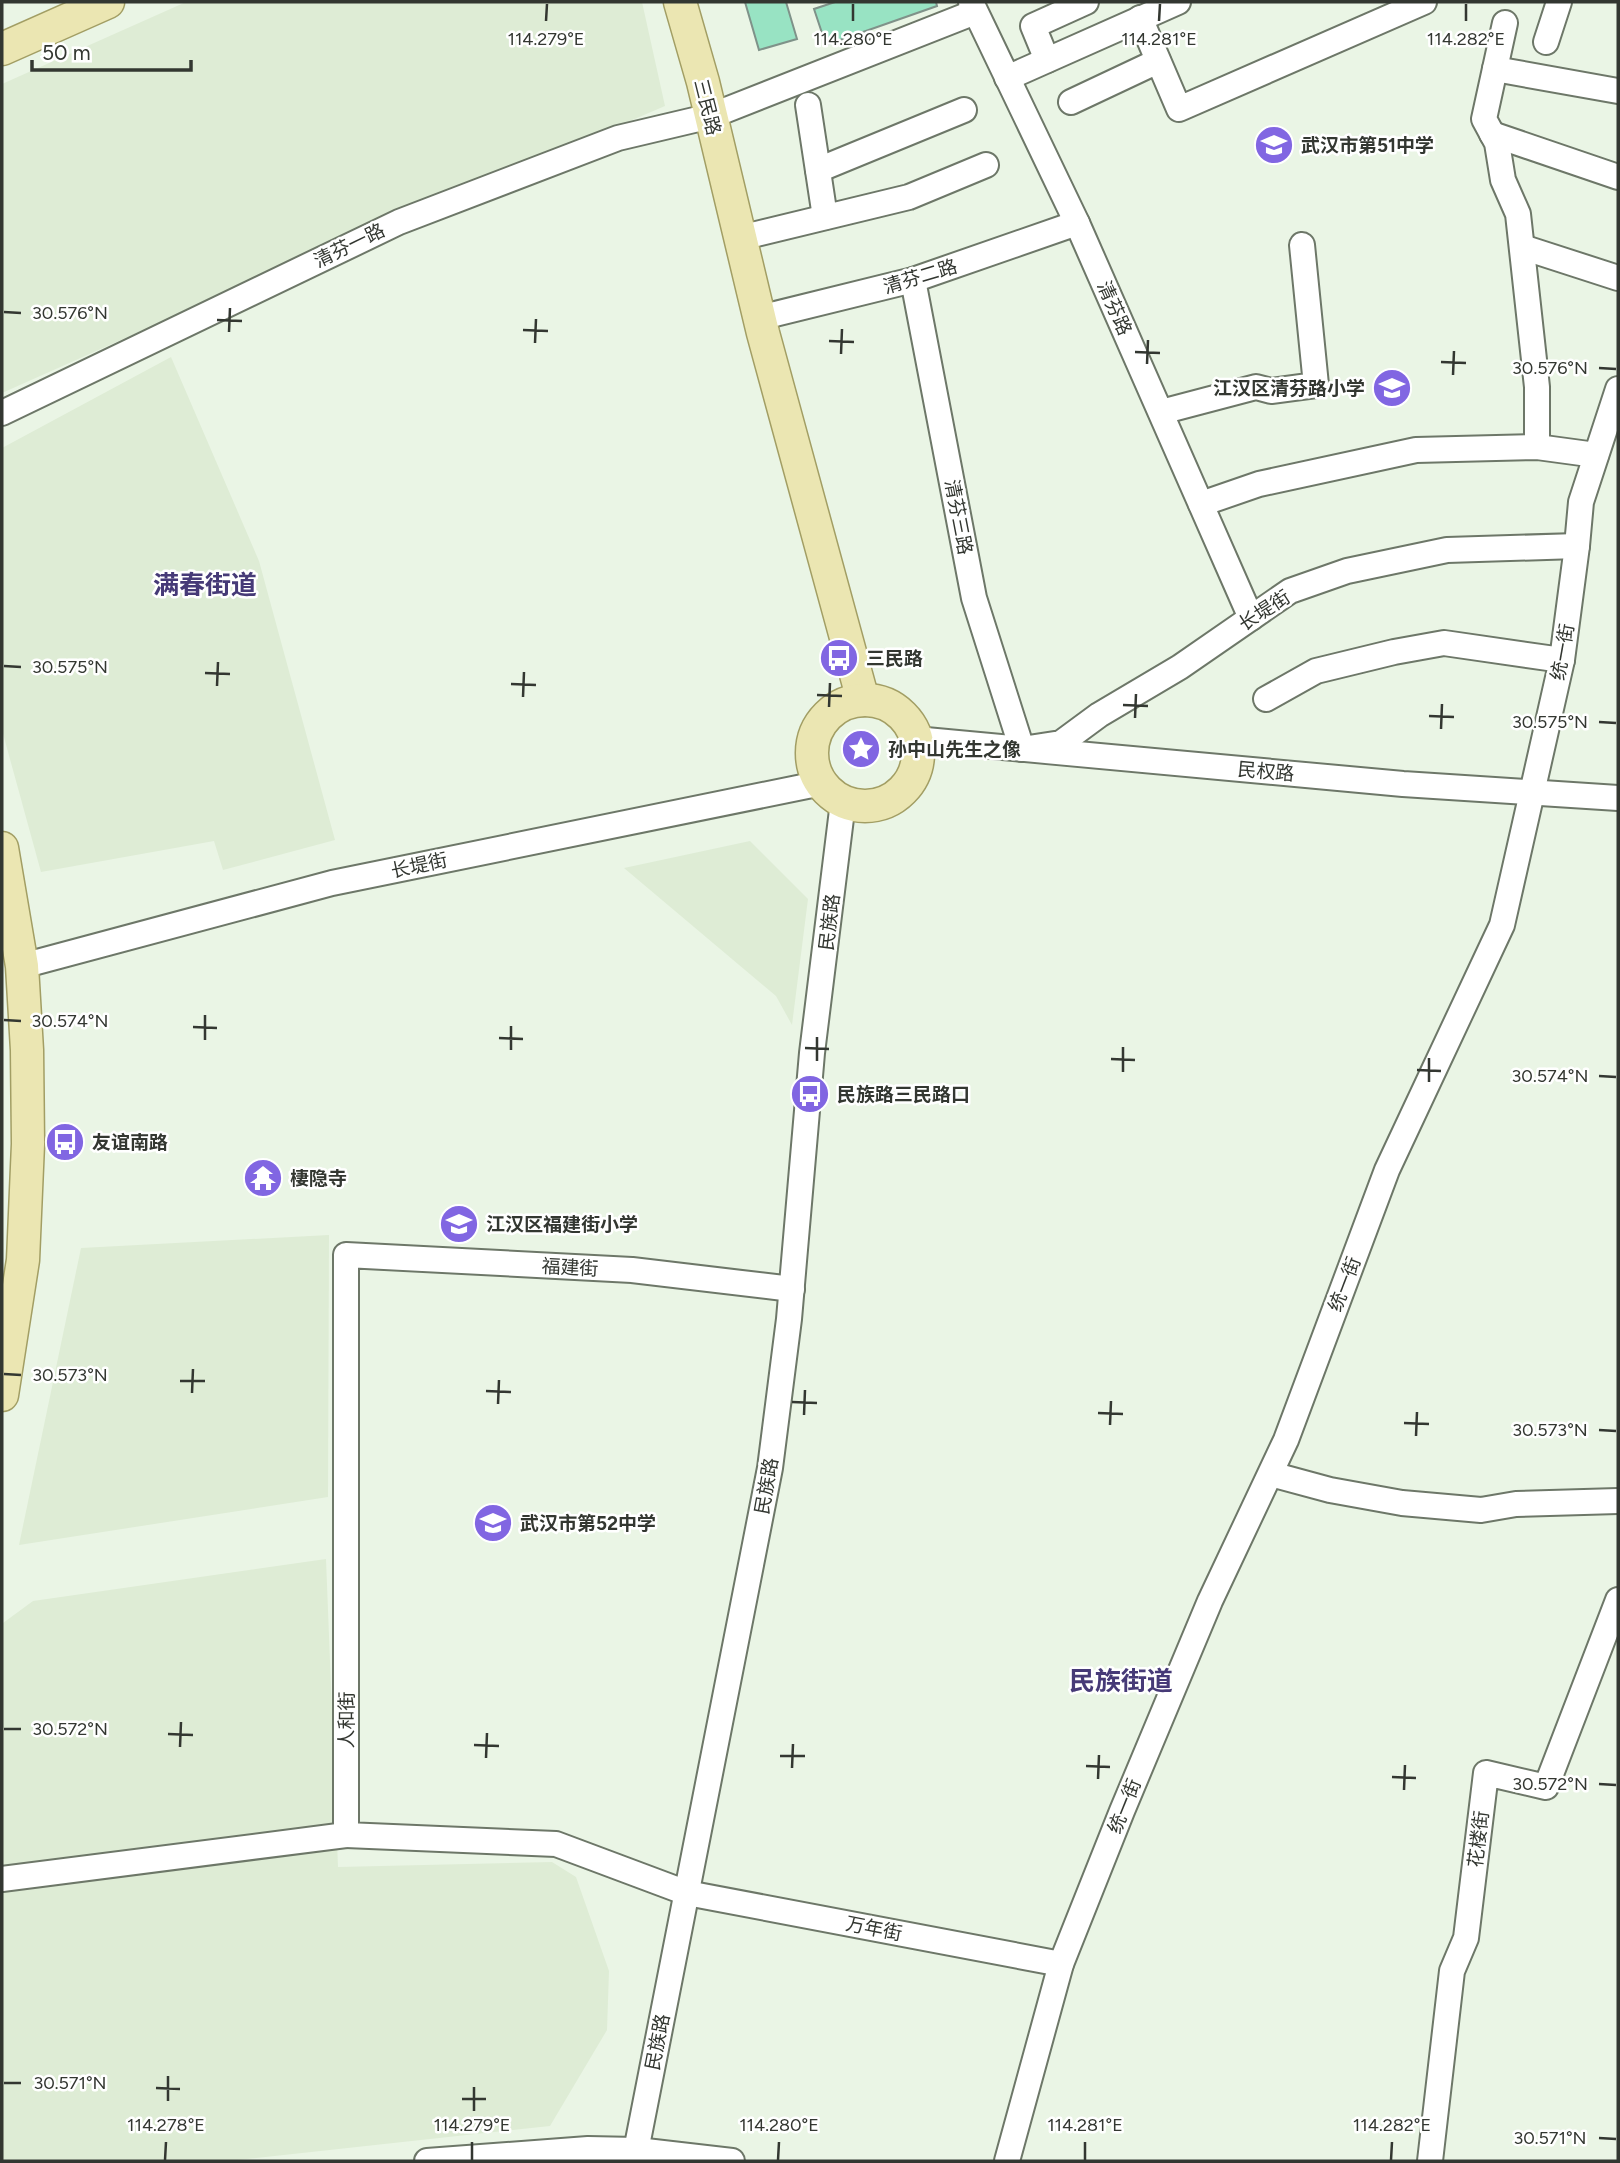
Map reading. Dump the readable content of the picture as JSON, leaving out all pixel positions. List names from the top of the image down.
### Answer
{
  "streets": {
    "main road": ["三民路"],
    "street": [
      "清芬一路",
      "清芬二路",
      "清芬路",
      "清芬三路",
      "长堤街",
      "统一街",
      "民权路",
      "民族路",
      "福建街",
      "人和街",
      "花楼街",
      "万年街"
    ]
  },
  "crossings": [
    ["三民路", "清芬一路"],
    ["三民路", "清芬二路"],
    ["三民路", "长堤街"],
    ["三民路", "民权路"],
    ["三民路", "民族路"],
    ["清芬一路", "清芬路"],
    ["清芬二路", "清芬路"],
    ["清芬二路", "清芬三路"],
    ["清芬路", "长堤街"],
    ["清芬三路", "长堤街"],
    ["清芬三路", "民权路"],
    ["长堤街", "统一街"],
    ["长堤街", "民权路"],
    ["长堤街", "民族路"],
    ["统一街", "民权路"],
    ["统一街", "万年街"],
    ["民权路", "民族路"],
    ["民族路", "福建街"],
    ["民族路", "万年街"],
    ["福建街", "人和街"]
  ],
  "districts": ["满春街道", "民族街道"],
  "places": {
    "school or university": [
      "武汉市第51中学",
      "江汉区清芬路小学",
      "江汉区福建街小学",
      "武汉市第52中学"
    ],
    "bus stop": ["三民路", "民族路三民路口", "友谊南路"],
    "place": ["孙中山先生之像"],
    "temple": ["棲隐寺"]
  },
  "scale_bar": "50 m",
  "coordinates": [
    "114.279°E",
    "114.280°E",
    "114.281°E",
    "114.282°E",
    "30.576°N",
    "30.575°N",
    "30.574°N",
    "30.573°N",
    "30.572°N",
    "30.571°N",
    "114.278°E"
  ]
}
